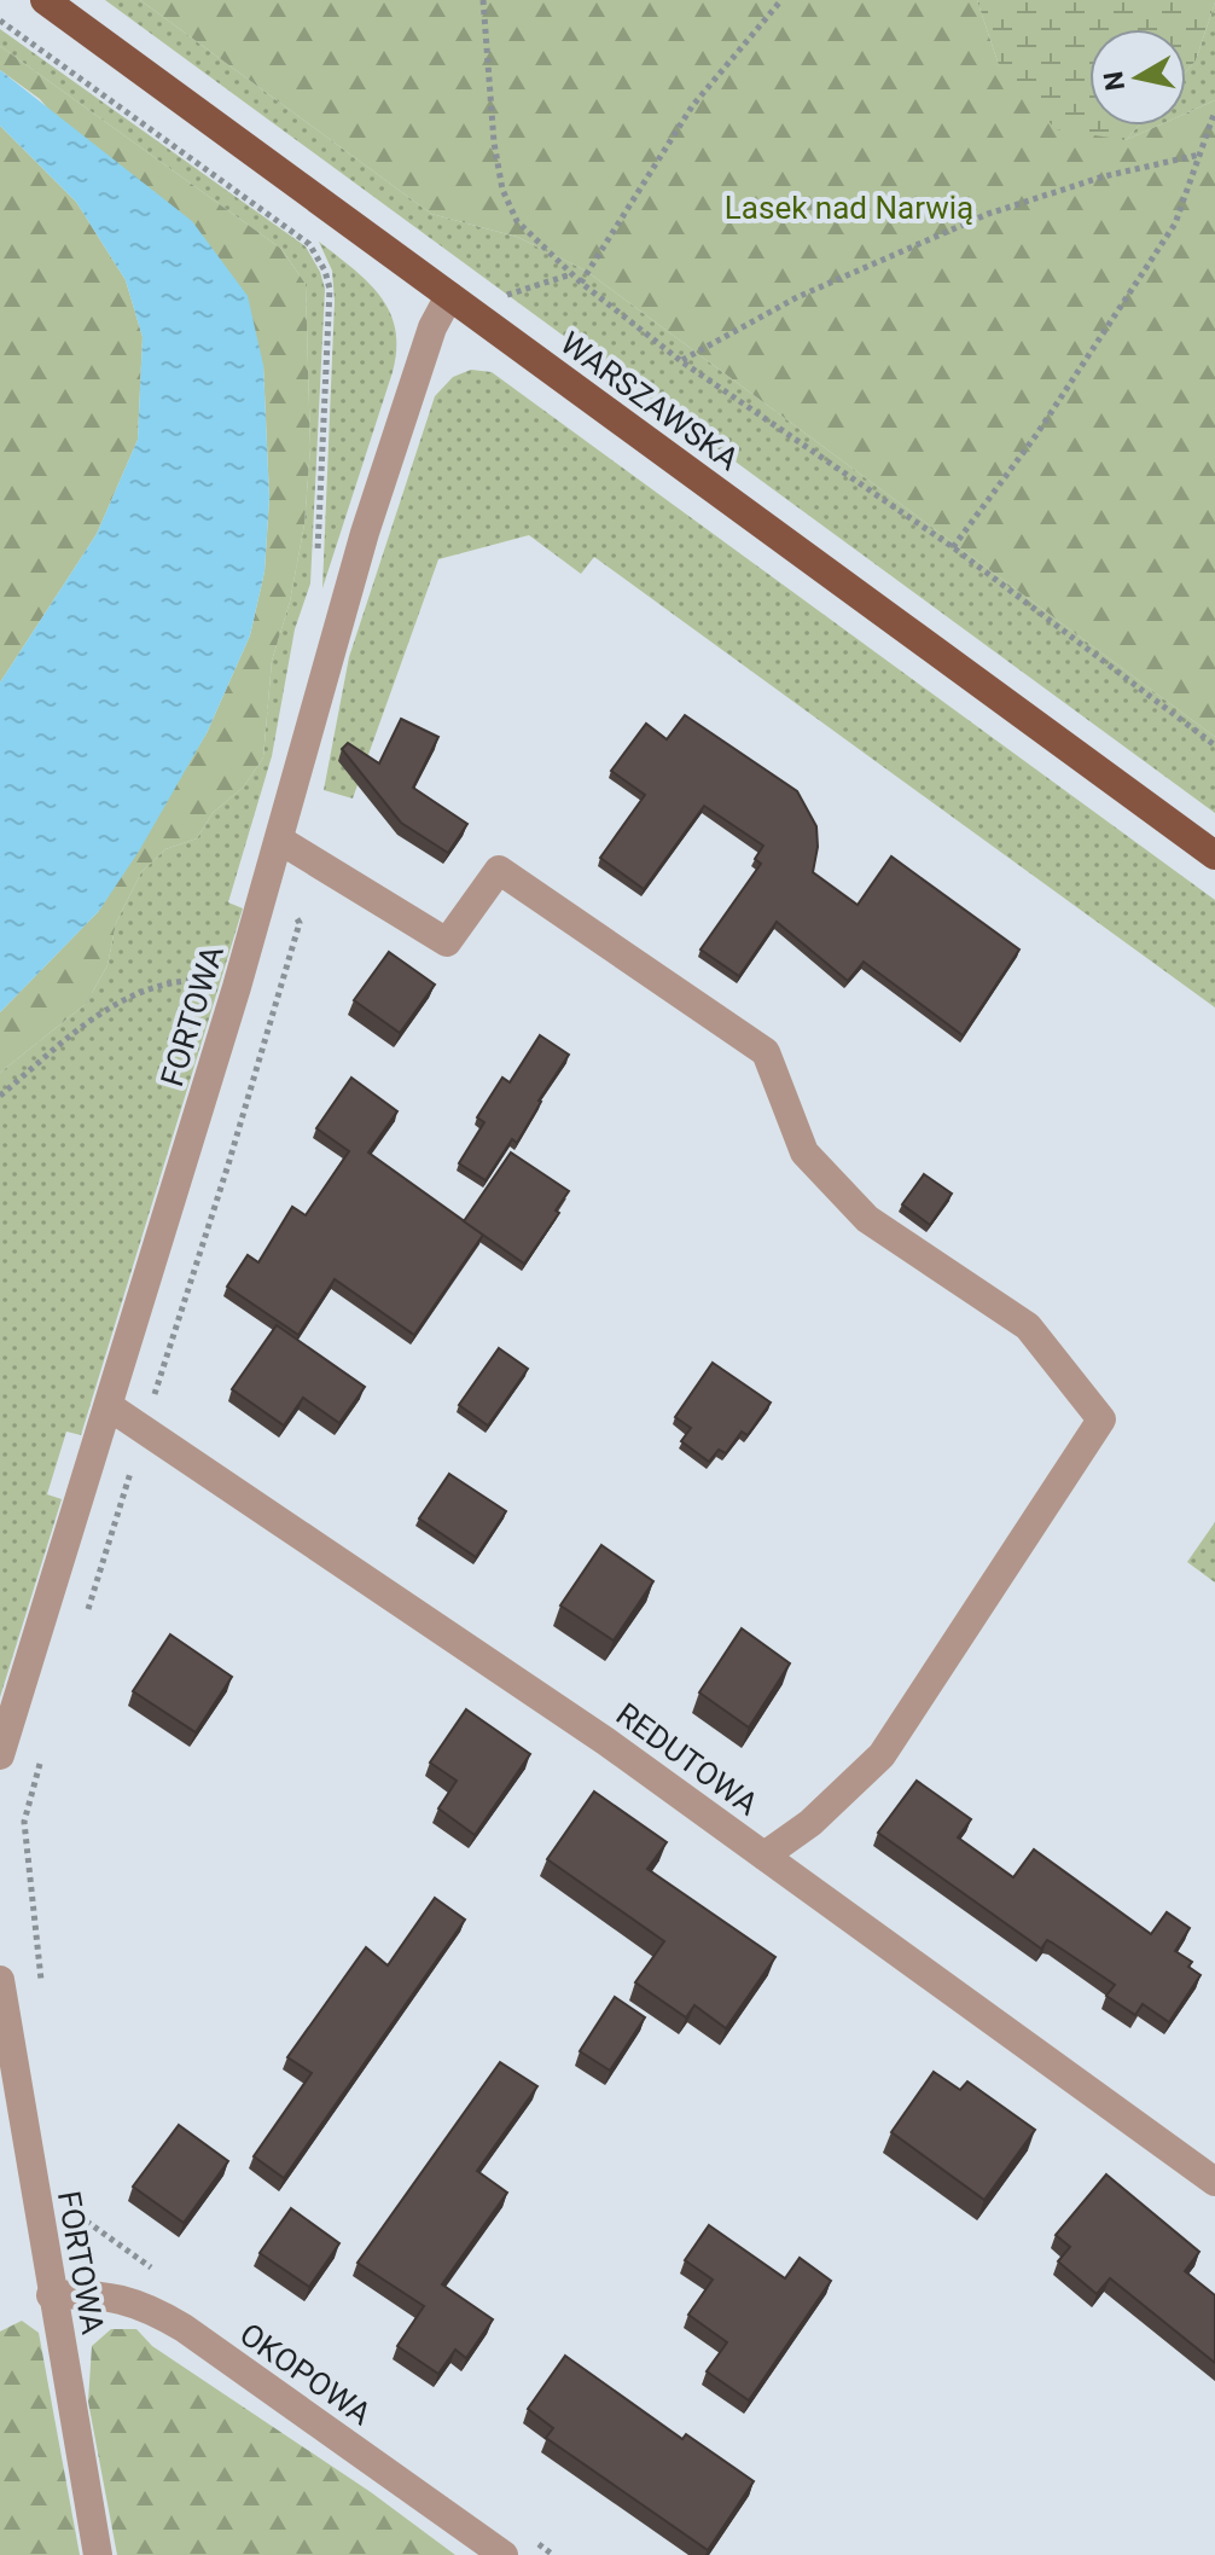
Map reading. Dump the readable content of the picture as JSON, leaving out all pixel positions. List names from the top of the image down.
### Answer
{
  "streets": {
    "main road": ["WARSZAWSKA"],
    "street": ["FORTOWA", "REDUTOWA", "OKOPOWA"]
  },
  "crossings": [
    ["WARSZAWSKA", "FORTOWA"],
    ["FORTOWA", "REDUTOWA"],
    ["FORTOWA", "OKOPOWA"]
  ],
  "parks": ["Lasek nad Narwią"],
  "north": "left"
}
